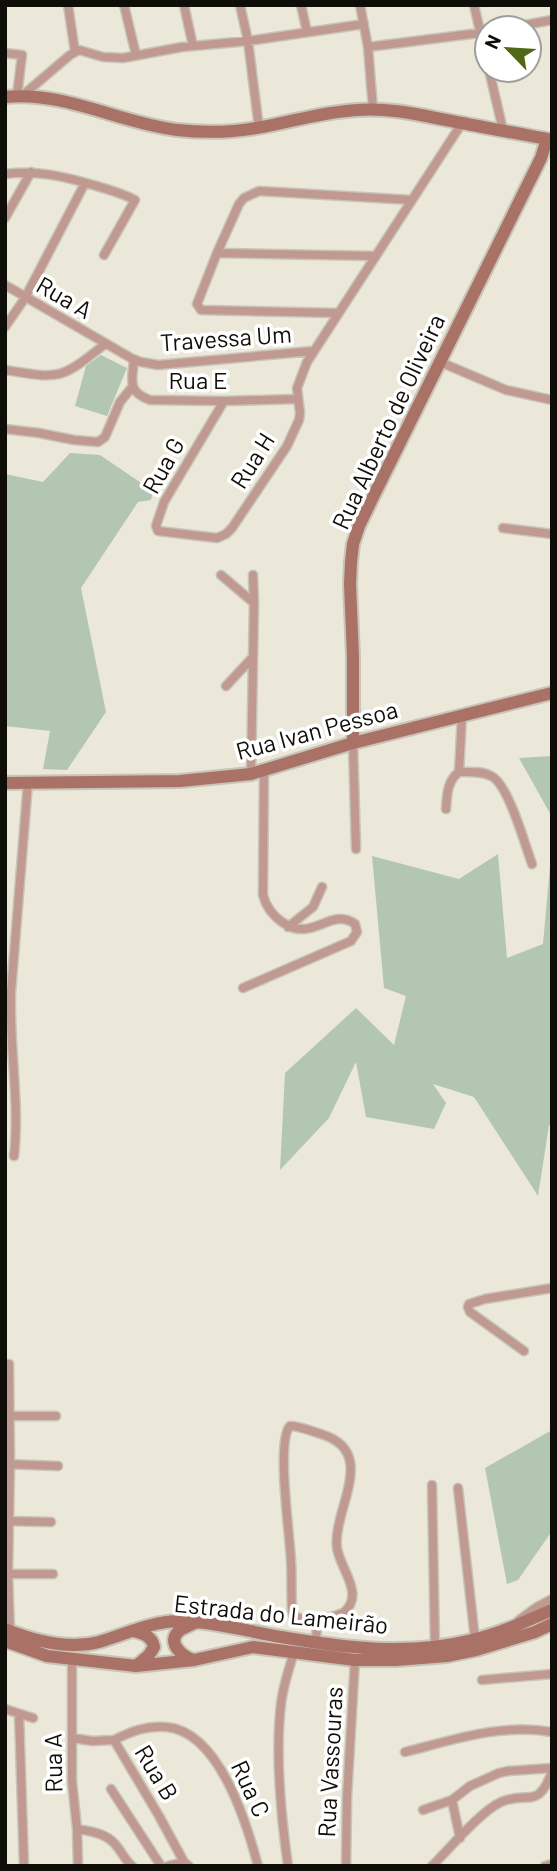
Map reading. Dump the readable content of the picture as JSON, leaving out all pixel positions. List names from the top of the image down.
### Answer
{
  "streets": {
    "street": [
      "Rua A",
      "Travessa Um",
      "Rua E",
      "Rua Alberto de Oliveira",
      "Rua H",
      "Rua G",
      "Rua Ivan Pessoa",
      "Estrada do Lameirão",
      "Rua Vassouras",
      "Rua B",
      "Rua C"
    ]
  },
  "crossings": [
    ["Rua A", "Travessa Um"],
    ["Rua A", "Estrada do Lameirão"],
    ["Rua A", "Rua B"],
    ["Travessa Um", "Rua E"],
    ["Travessa Um", "Rua H"],
    ["Rua E", "Rua H"],
    ["Rua E", "Rua G"],
    ["Rua Alberto de Oliveira", "Rua Ivan Pessoa"],
    ["Rua H", "Rua G"],
    ["Estrada do Lameirão", "Rua Vassouras"],
    ["Rua B", "Rua C"]
  ],
  "north": "top left"
}
